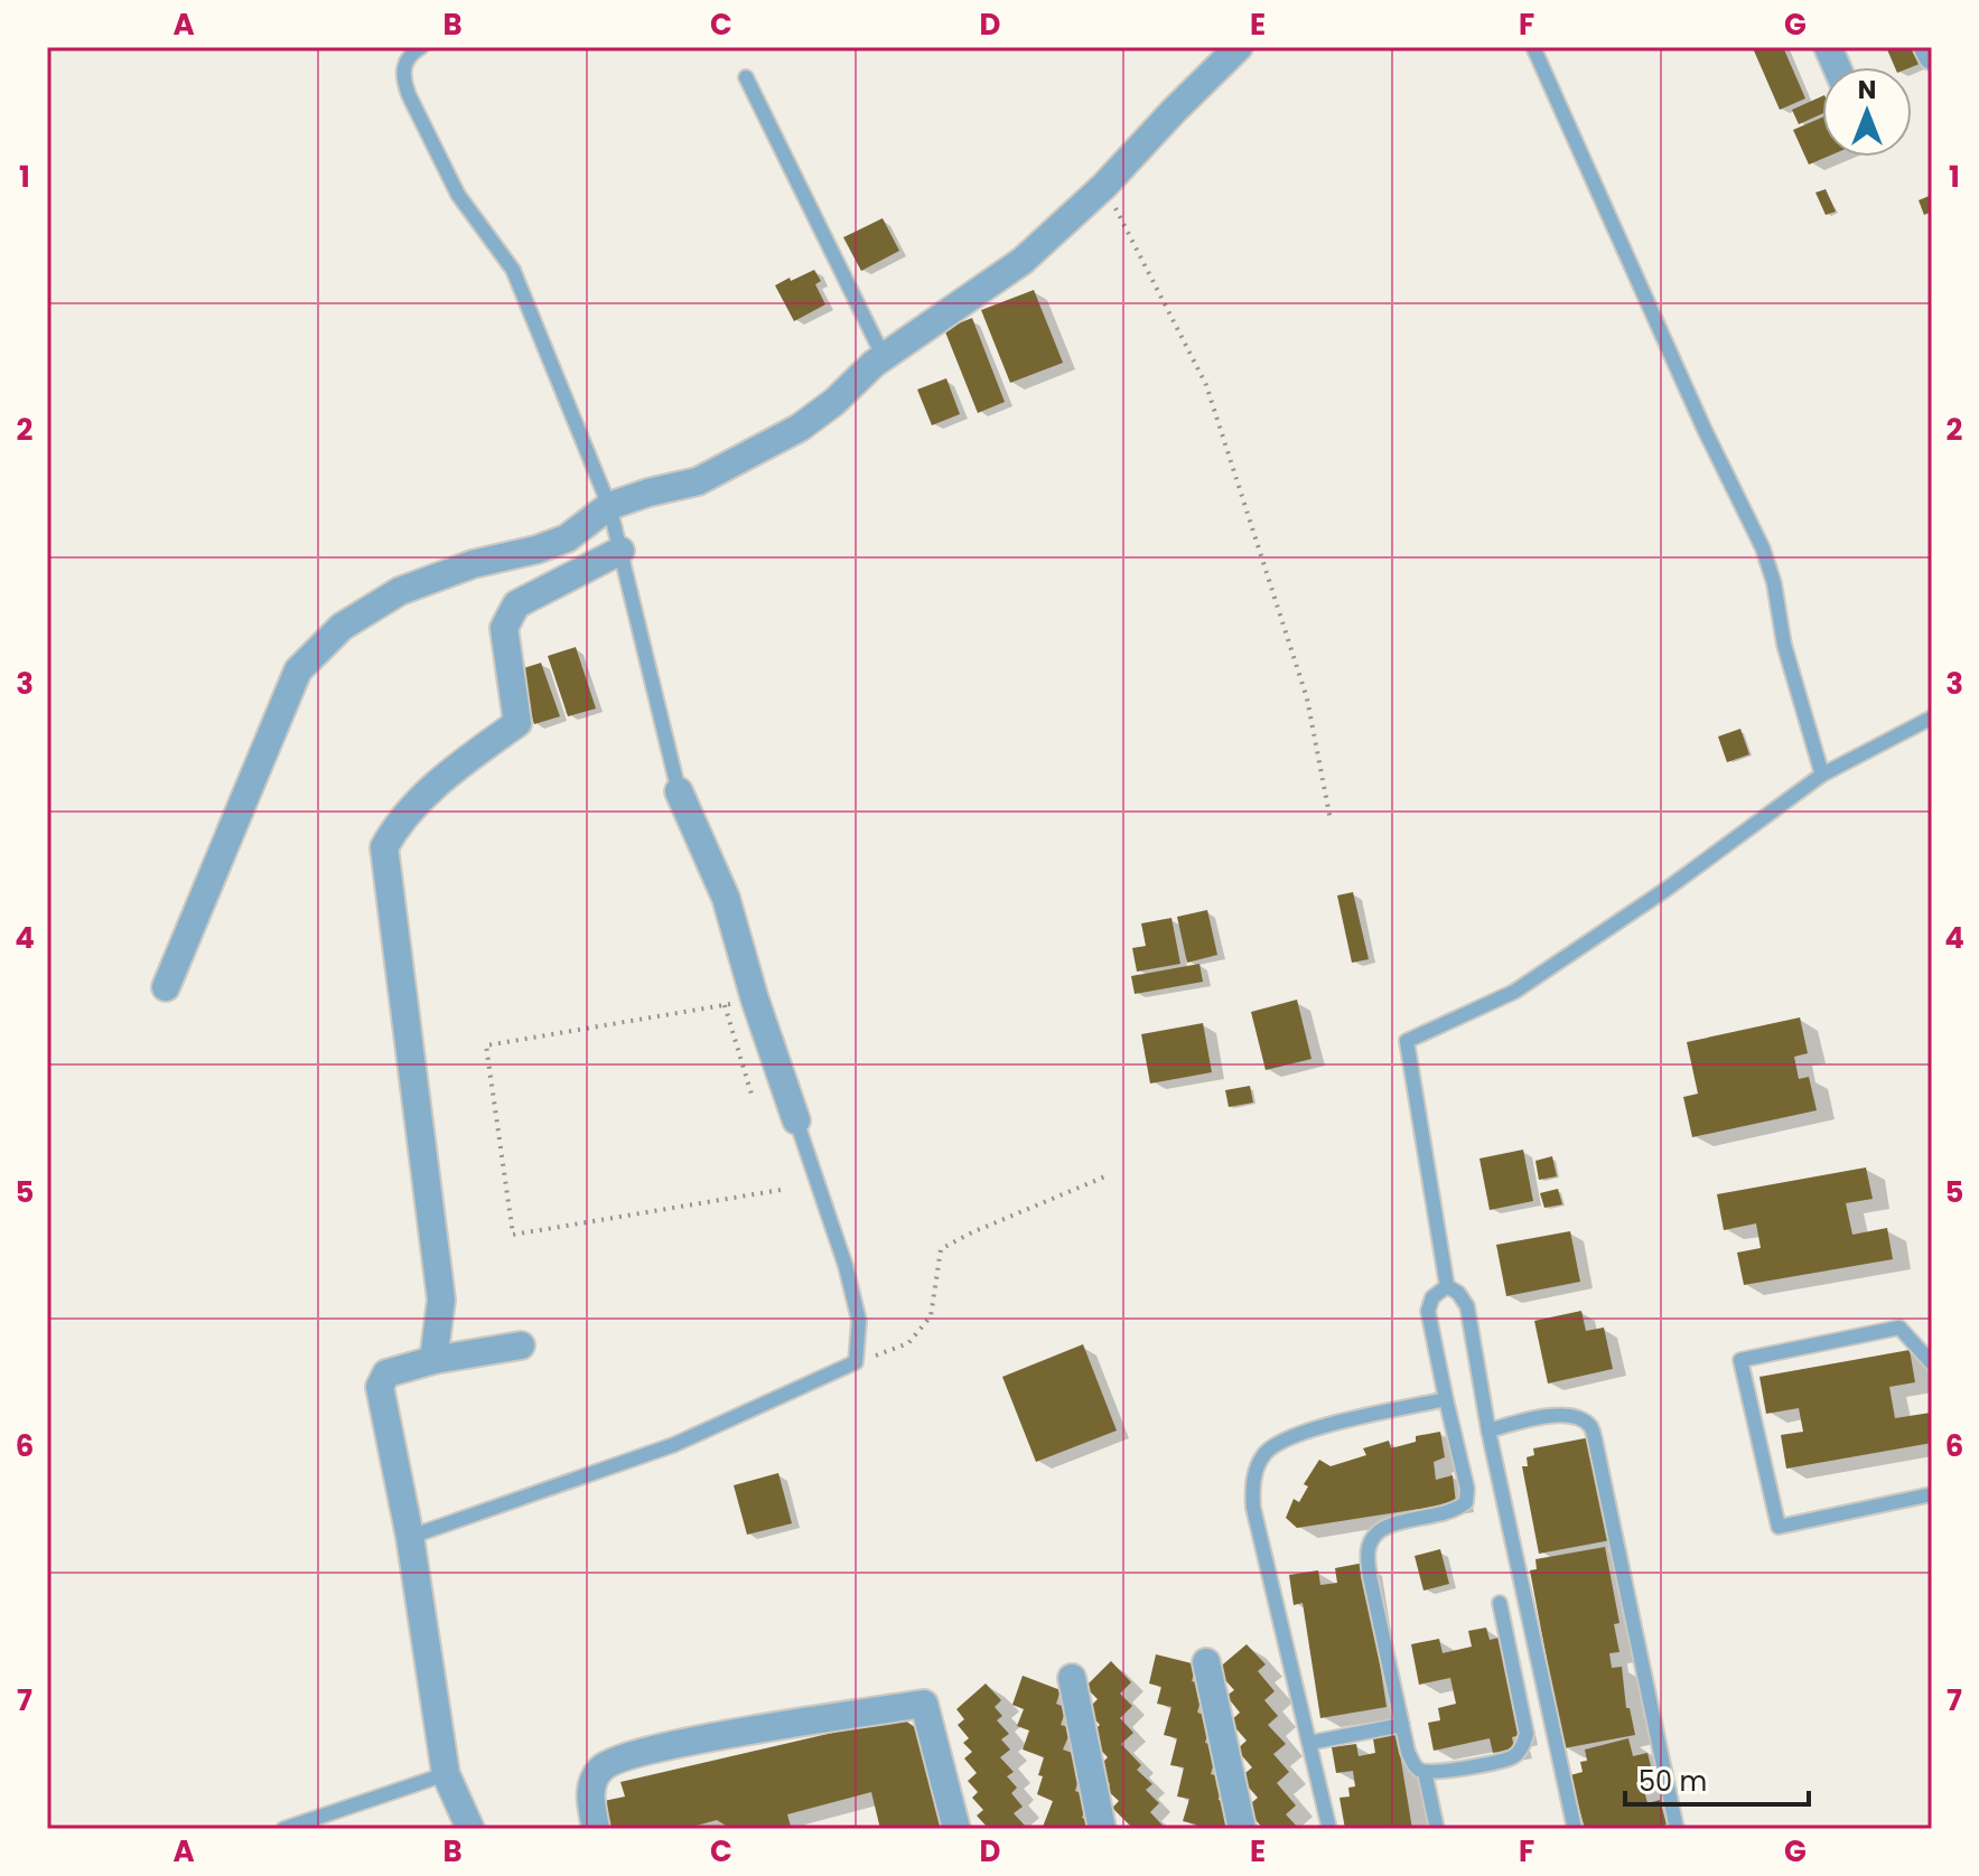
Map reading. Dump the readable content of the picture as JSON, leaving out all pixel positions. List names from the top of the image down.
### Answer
{
  "scale_bar": "50 m",
  "north": "top",
  "grid": {
    "columns": [
      "A",
      "B",
      "C",
      "D",
      "E",
      "F",
      "G"
    ],
    "rows": [
      "1",
      "2",
      "3",
      "4",
      "5",
      "6",
      "7"
    ]
  }
}
